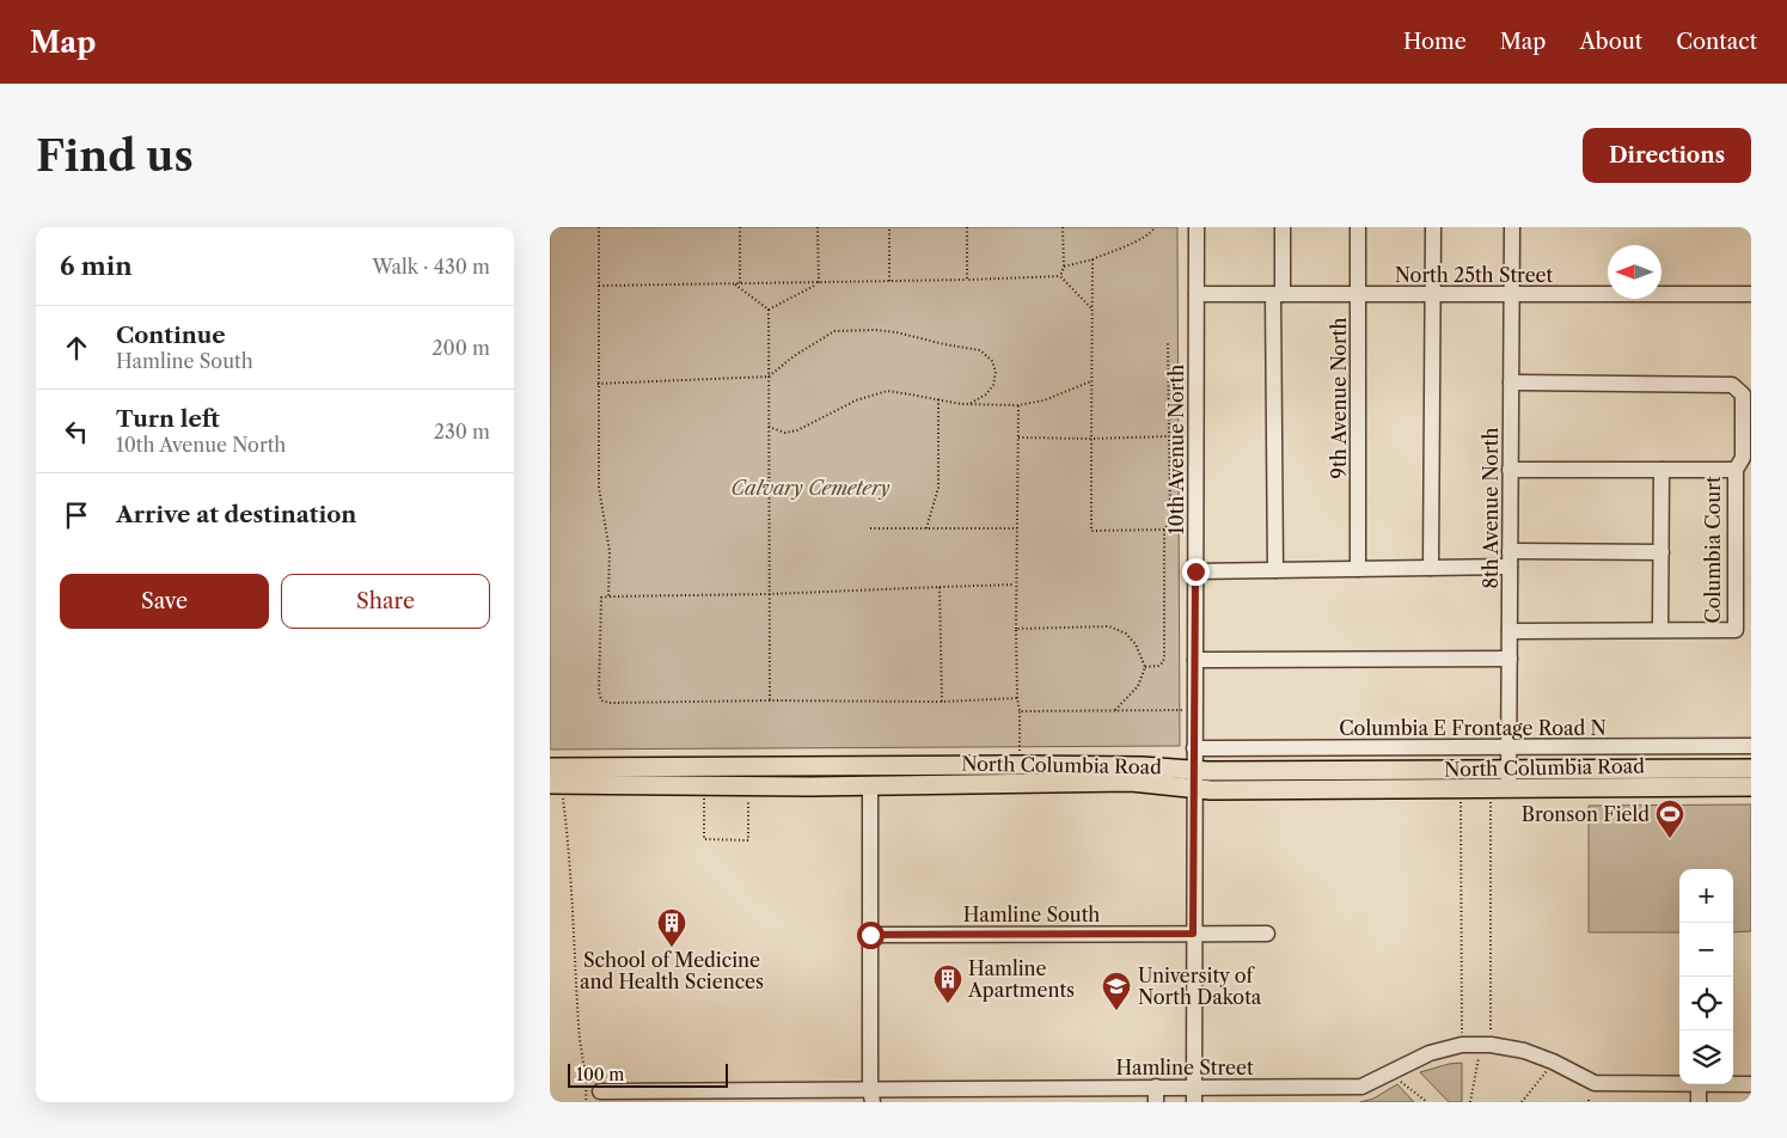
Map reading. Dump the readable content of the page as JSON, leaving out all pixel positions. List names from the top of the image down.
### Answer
{
  "streets": {
    "main road": ["North Columbia Road"],
    "street": [
      "North 25th Street",
      "9th Avenue North",
      "10th Avenue North",
      "8th Avenue North",
      "Columbia Court",
      "Columbia E Frontage Road N",
      "Hamline South",
      "Hamline Street"
    ]
  },
  "crossings": [
    ["North 25th Street", "9th Avenue North"],
    ["North 25th Street", "10th Avenue North"],
    ["North 25th Street", "8th Avenue North"],
    ["10th Avenue North", "Columbia E Frontage Road N"],
    ["10th Avenue North", "North Columbia Road"],
    ["10th Avenue North", "Hamline South"],
    ["10th Avenue North", "Hamline Street"],
    ["8th Avenue North", "Columbia Court"],
    ["8th Avenue North", "Columbia E Frontage Road N"],
    ["8th Avenue North", "North Columbia Road"]
  ],
  "parks": ["Calvary Cemetery"],
  "places": {
    "sports": ["Bronson Field"],
    "building": ["School of Medicine and Health Sciences", "Hamline Apartments"],
    "school or university": ["University of North Dakota"]
  },
  "scale_bar": "100 m",
  "north": "left",
  "page": {
    "header": "Map",
    "nav": [
      "Home",
      "Map",
      "About",
      "Contact"
    ],
    "buttons": [
      "Directions",
      ["Save", "Share"]
    ],
    "title": "Find us",
    "heading": ["6 min", "Walk · 430 m"],
    "list": [
      ["Continue", "Hamline South", "200 m"],
      ["Turn left", "10th Avenue North", "230 m"],
      "Arrive at destination"
    ],
    "map_buttons": ["+", "−"],
    "scale": "100 m"
  }
}
